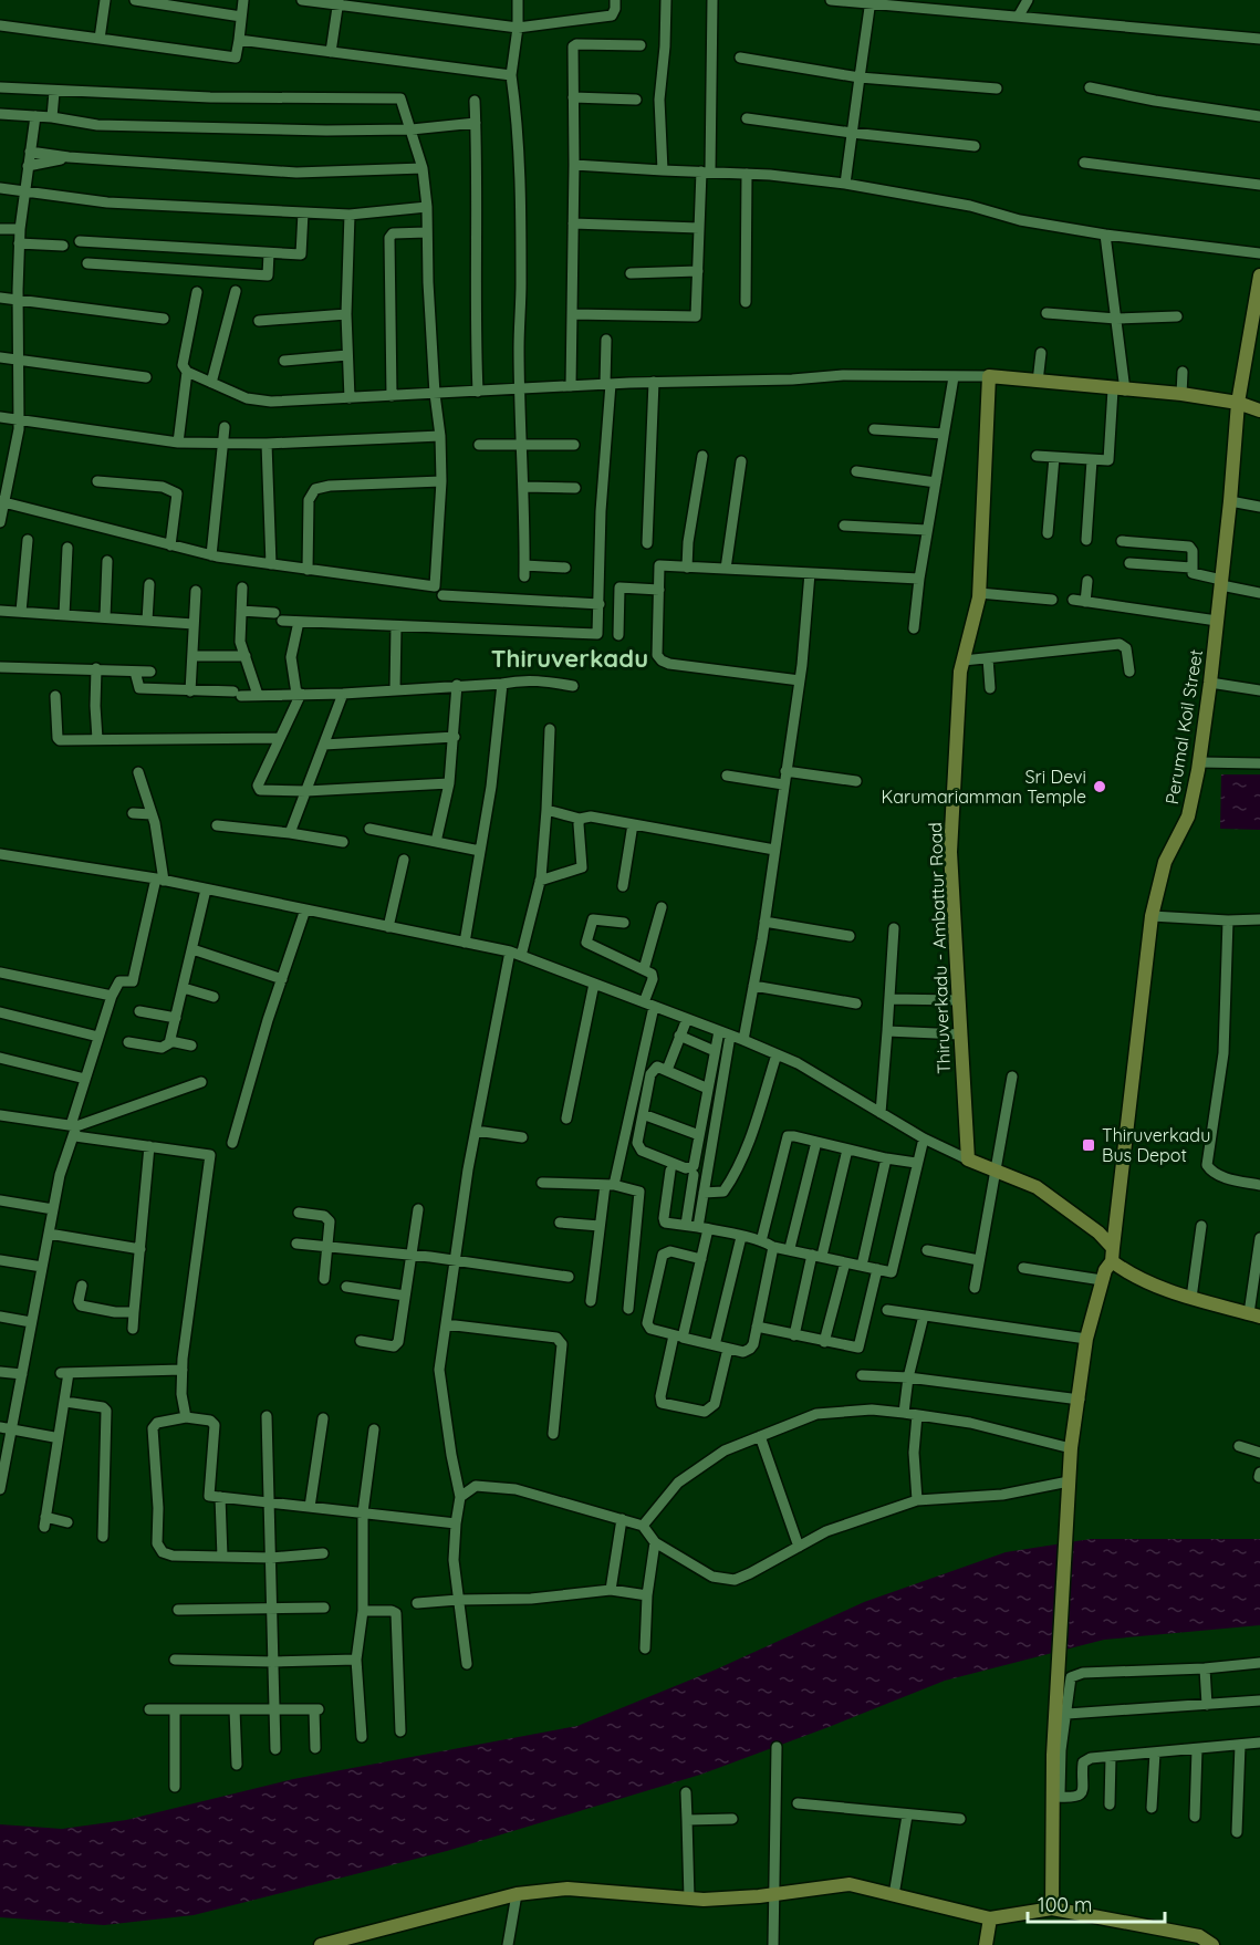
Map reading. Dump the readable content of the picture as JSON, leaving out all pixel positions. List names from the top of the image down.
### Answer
{
  "streets": {
    "street": ["Perumal Koil Street", "Thiruverkadu - Ambattur Road"]
  },
  "districts": ["Thiruverkadu"],
  "places": {
    "other": ["Sri Devi Karumariamman Temple"],
    "transit": ["Thiruverkadu Bus Depot"]
  },
  "scale_bar": "100 m"
}
